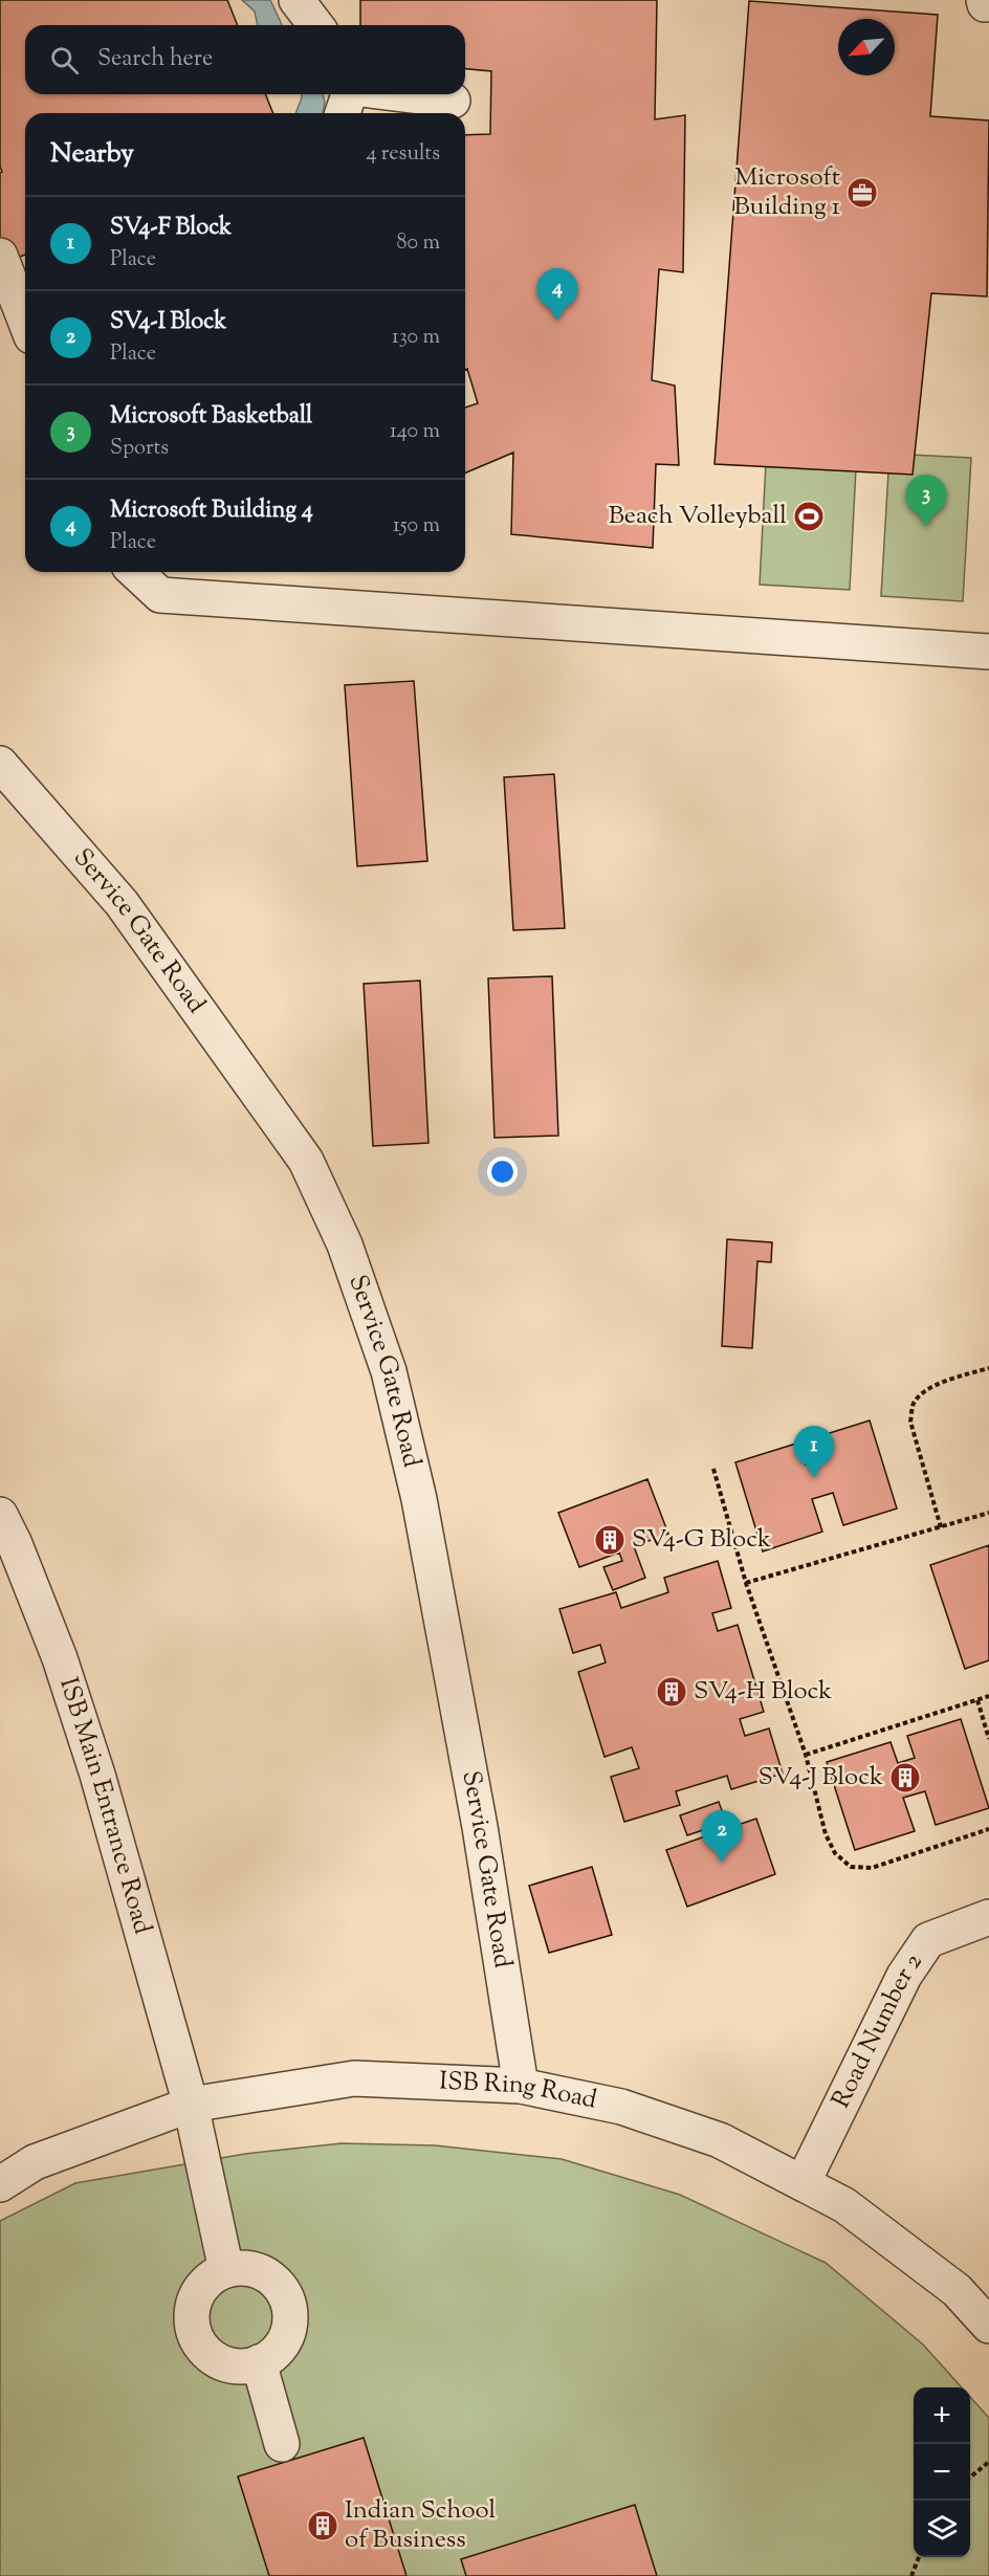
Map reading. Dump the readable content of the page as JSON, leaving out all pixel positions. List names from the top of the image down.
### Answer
{
  "streets": {
    "street": [
      "Service Gate Road",
      "ISB Main Entrance Road",
      "Road Number 2",
      "ISB Ring Road"
    ]
  },
  "crossings": [
    ["Service Gate Road", "ISB Ring Road"],
    ["ISB Main Entrance Road", "ISB Ring Road"],
    ["Road Number 2", "ISB Ring Road"]
  ],
  "places": {
    "office": ["Microsoft Building 1"],
    "sports": ["Beach Volleyball"],
    "building": [
      "SV4-G Block",
      "SV4-H Block",
      "SV4-J Block",
      "Indian School of Business"
    ]
  },
  "north": "bottom left",
  "page": {
    "search": "Search here",
    "heading": ["Nearby", "4 results"],
    "list": [
      {
        "mark": "1",
        "name": "SV4-F Block",
        "note": "Place",
        "value": "80 m"
      },
      {
        "mark": "2",
        "name": "SV4-I Block",
        "note": "Place",
        "value": "130 m"
      },
      {
        "mark": "3",
        "name": "Microsoft Basketball",
        "note": "Sports",
        "value": "140 m"
      },
      {
        "mark": "4",
        "name": "Microsoft Building 4",
        "note": "Place",
        "value": "150 m"
      }
    ],
    "pins": [
      "4",
      "3",
      "1",
      "2"
    ],
    "map_buttons": ["+", "−"]
  }
}
